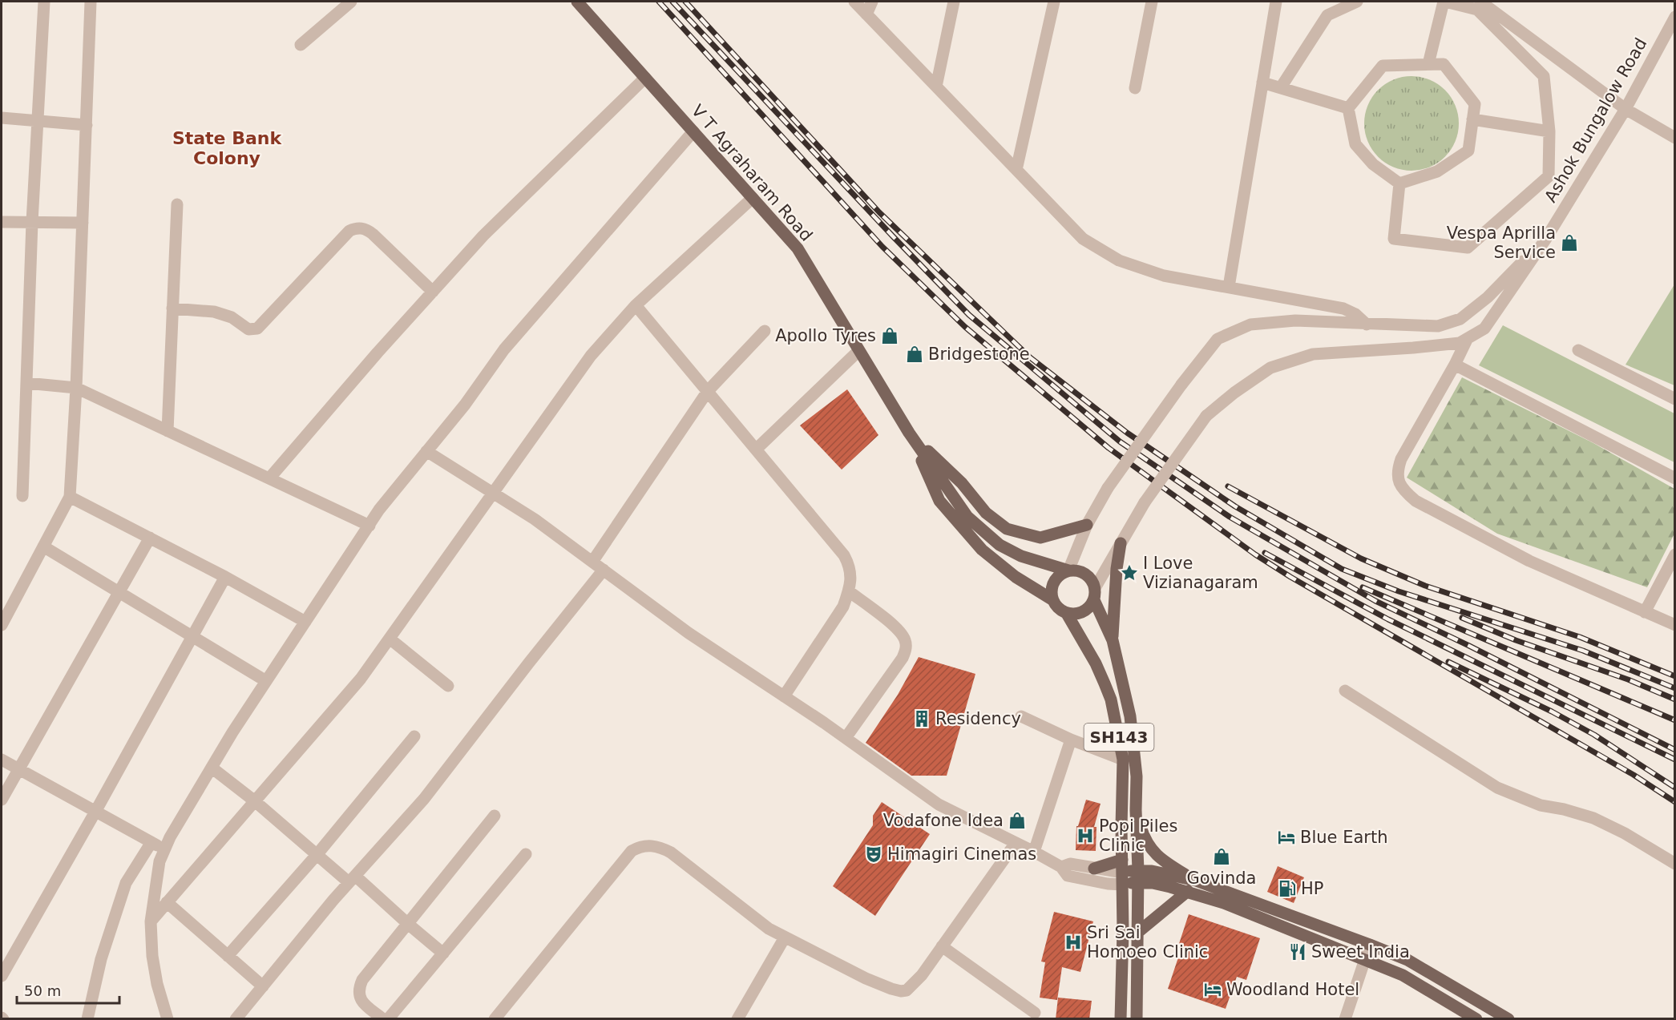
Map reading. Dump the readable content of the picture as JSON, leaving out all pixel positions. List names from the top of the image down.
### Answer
{
  "streets": {
    "main road": ["V T Agraharam Road", "SH143"],
    "street": ["Ashok Bungalow Road"]
  },
  "crossings": [
    ["Ashok Bungalow Road", "SH143"]
  ],
  "districts": ["State Bank Colony"],
  "places": {
    "shop": [
      "Vespa Aprilla Service",
      "Apollo Tyres",
      "Bridgestone",
      "Vodafone Idea",
      "Govinda"
    ],
    "place": ["I Love Vizianagaram"],
    "building": ["Residency"],
    "hospital": ["Popi Piles Clinic", "Sri Sai Homoeo Clinic"],
    "hotel": ["Blue Earth", "Woodland Hotel"],
    "theatre": ["Himagiri Cinemas"],
    "fuel station": ["HP"],
    "restaurant": ["Sweet India"]
  },
  "scale_bar": "50 m"
}
